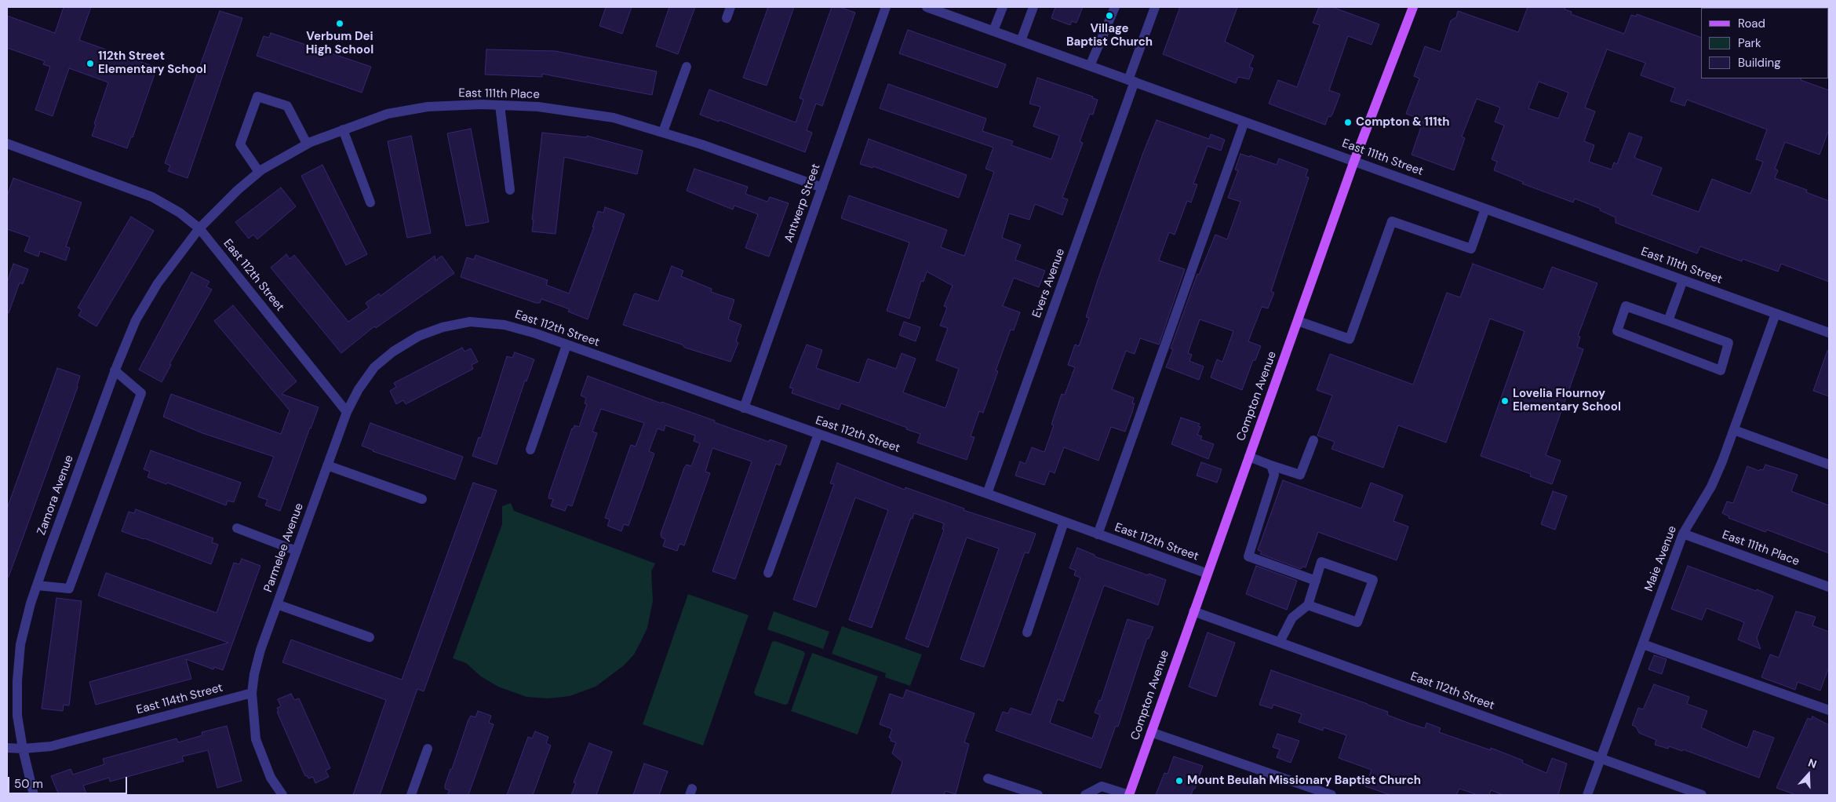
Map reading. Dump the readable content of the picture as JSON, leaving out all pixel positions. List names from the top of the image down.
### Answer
{
  "streets": {
    "main road": ["Compton Avenue"],
    "street": [
      "East 111th Place",
      "East 111th Street",
      "Antwerp Street",
      "East 112th Street",
      "Evers Avenue",
      "Zamora Avenue",
      "Parmelee Avenue",
      "Maie Avenue",
      "East 114th Street"
    ]
  },
  "crossings": [
    ["East 111th Place", "Antwerp Street"],
    ["East 111th Place", "East 112th Street"],
    ["East 111th Place", "Zamora Avenue"],
    ["East 111th Place", "Maie Avenue"],
    ["East 111th Street", "Evers Avenue"],
    ["East 111th Street", "Compton Avenue"],
    ["East 111th Street", "Maie Avenue"],
    ["Antwerp Street", "East 112th Street"],
    ["East 112th Street", "Evers Avenue"],
    ["East 112th Street", "Compton Avenue"],
    ["East 112th Street", "Zamora Avenue"],
    ["East 112th Street", "Parmelee Avenue"],
    ["East 112th Street", "Maie Avenue"],
    ["Zamora Avenue", "East 114th Street"],
    ["Parmelee Avenue", "East 114th Street"]
  ],
  "places": [
    "Village Baptist Church",
    "Verbum Dei High School",
    "112th Street Elementary School",
    "Compton & 111th",
    "Lovelia Flournoy Elementary School",
    "Mount Beulah Missionary Baptist Church"
  ],
  "legend": ["Road", "Park", "Building"],
  "scale_bar": "50 m",
  "north": "top"
}
